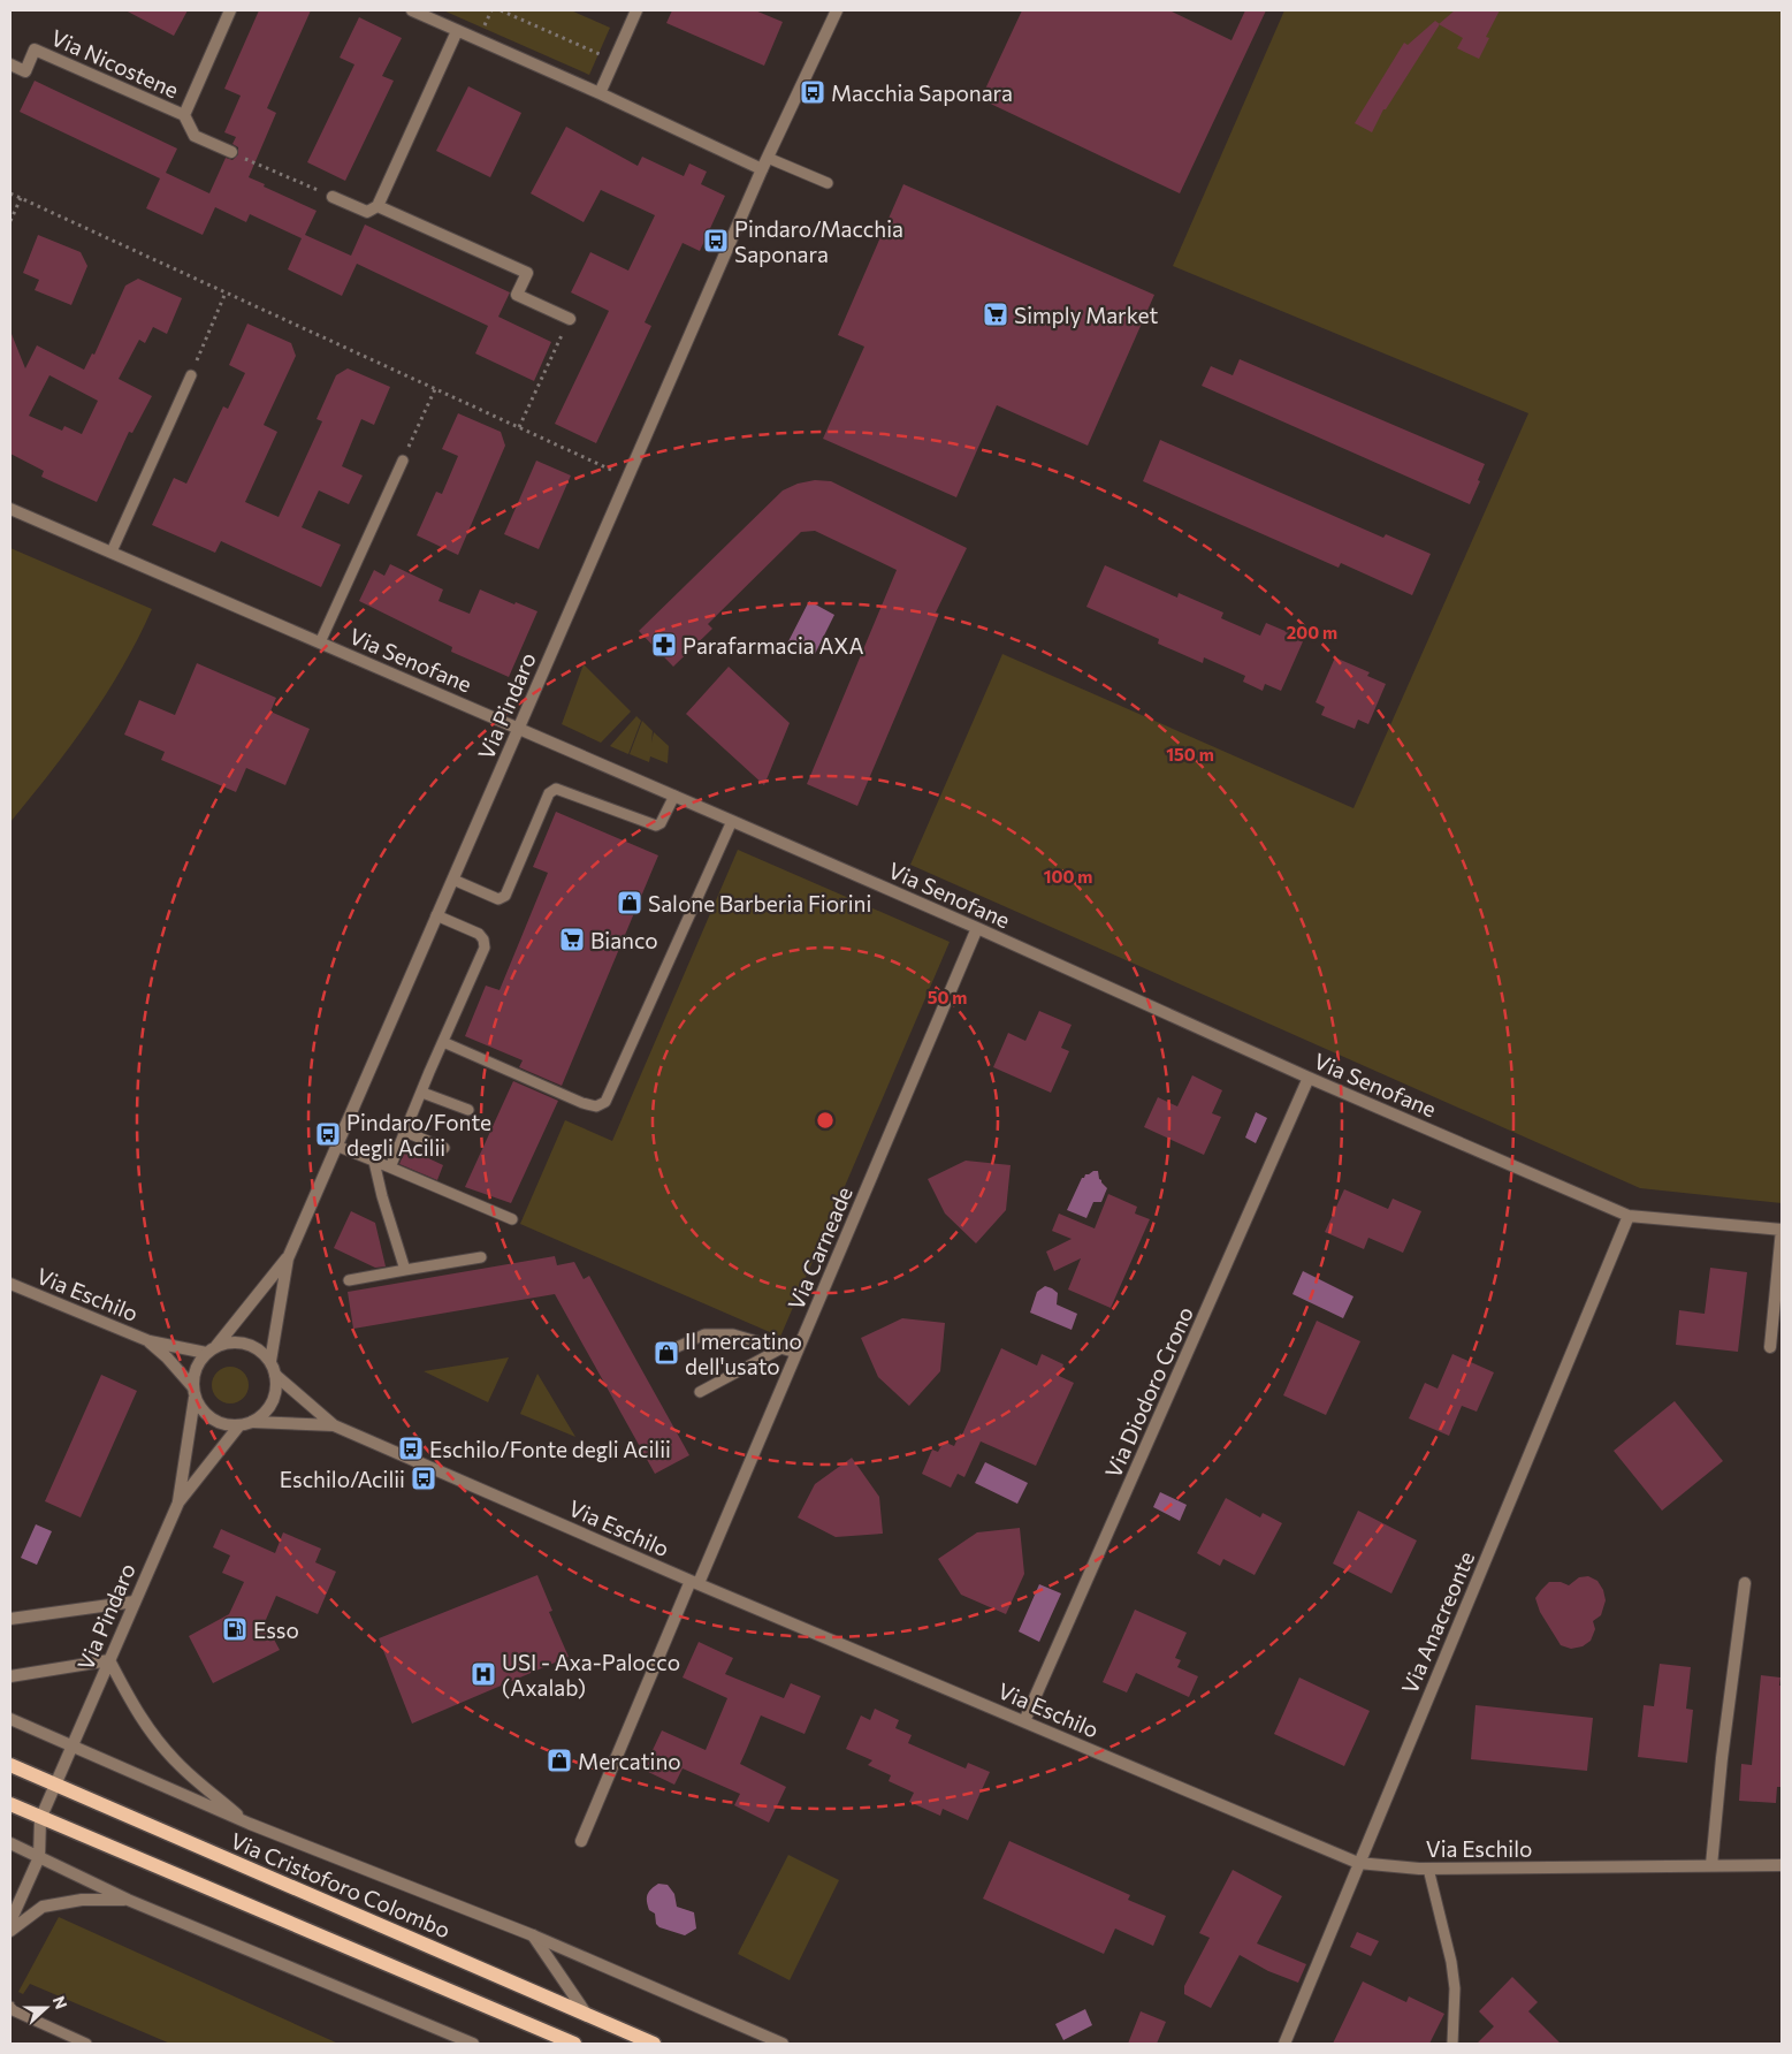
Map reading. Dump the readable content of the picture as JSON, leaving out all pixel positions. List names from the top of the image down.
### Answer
{
  "streets": {
    "main road": ["Via Cristoforo Colombo"],
    "street": [
      "Via Nicostene",
      "Via Senofane",
      "Via Pindaro",
      "Via Carneade",
      "Via Eschilo",
      "Via Diodoro Crono",
      "Via Anacreonte"
    ]
  },
  "crossings": [
    ["Via Senofane", "Via Pindaro"],
    ["Via Senofane", "Via Carneade"],
    ["Via Senofane", "Via Diodoro Crono"],
    ["Via Senofane", "Via Anacreonte"],
    ["Via Pindaro", "Via Cristoforo Colombo"],
    ["Via Carneade", "Via Eschilo"],
    ["Via Eschilo", "Via Diodoro Crono"],
    ["Via Eschilo", "Via Anacreonte"]
  ],
  "places": {
    "bus stop": [
      "Macchia Saponara",
      "Pindaro/Macchia Saponara",
      "Pindaro/Fonte degli Acilii",
      "Eschilo/Fonte degli Acilii",
      "Eschilo/Acilii"
    ],
    "supermarket": ["Simply Market", "Bianco"],
    "pharmacy": ["Parafarmacia AXA"],
    "shop": ["Salone Barberia Fiorini", "Il mercatino dell'usato", "Mercatino"],
    "fuel station": ["Esso"],
    "hospital": ["USI - Axa-Palocco (Axalab)"]
  },
  "north": "right",
  "rings": [
    "200 m",
    "150 m",
    "100 m",
    "50 m"
  ]
}
